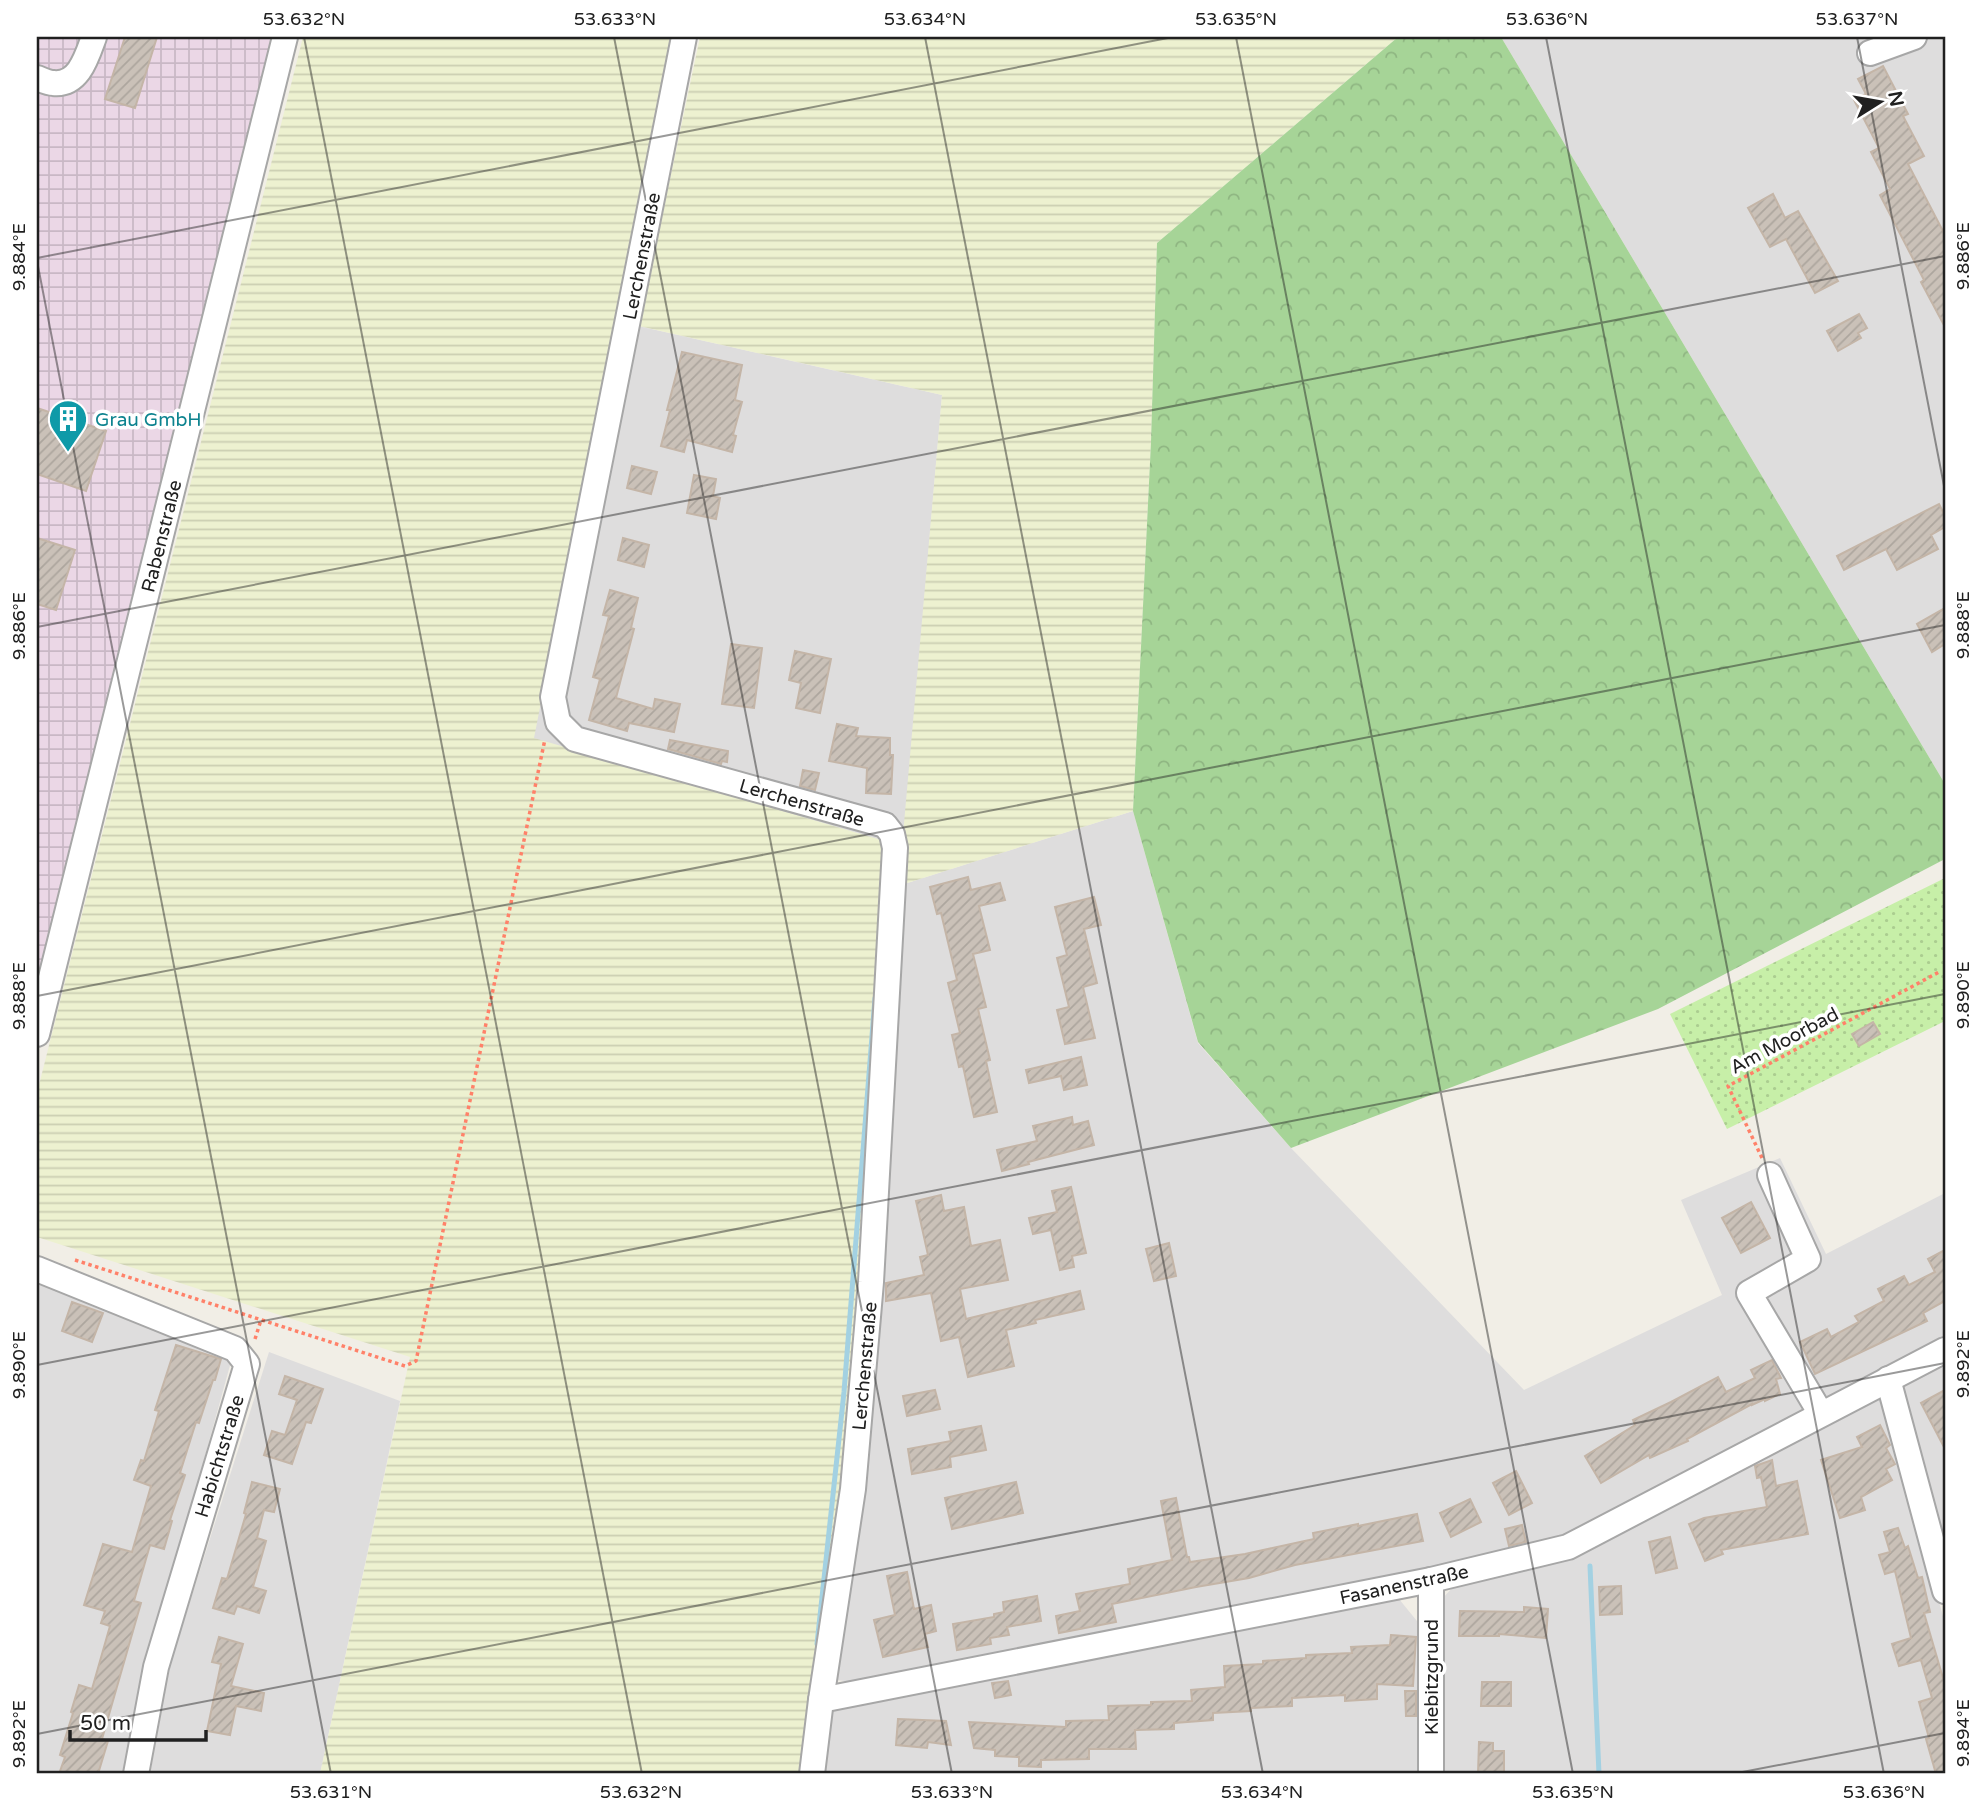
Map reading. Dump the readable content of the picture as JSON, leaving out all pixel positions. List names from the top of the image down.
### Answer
{
  "streets": {
    "street": [
      "Lerchenstraße",
      "Rabenstraße",
      "Habichtstraße",
      "Fasanenstraße",
      "Kiebitzgrund"
    ],
    "path": ["Am Moorbad"]
  },
  "crossings": [
    ["Lerchenstraße", "Fasanenstraße"],
    ["Fasanenstraße", "Kiebitzgrund"]
  ],
  "places": {
    "building": ["Grau GmbH"]
  },
  "scale_bar": "50 m",
  "north": "right",
  "coordinates": [
    "53.632°N",
    "53.633°N",
    "53.634°N",
    "53.635°N",
    "53.636°N",
    "53.637°N",
    "9.886°E",
    "9.884°E",
    "9.888°E",
    "9.890°E",
    "9.892°E",
    "9.894°E",
    "53.631°N"
  ]
}
